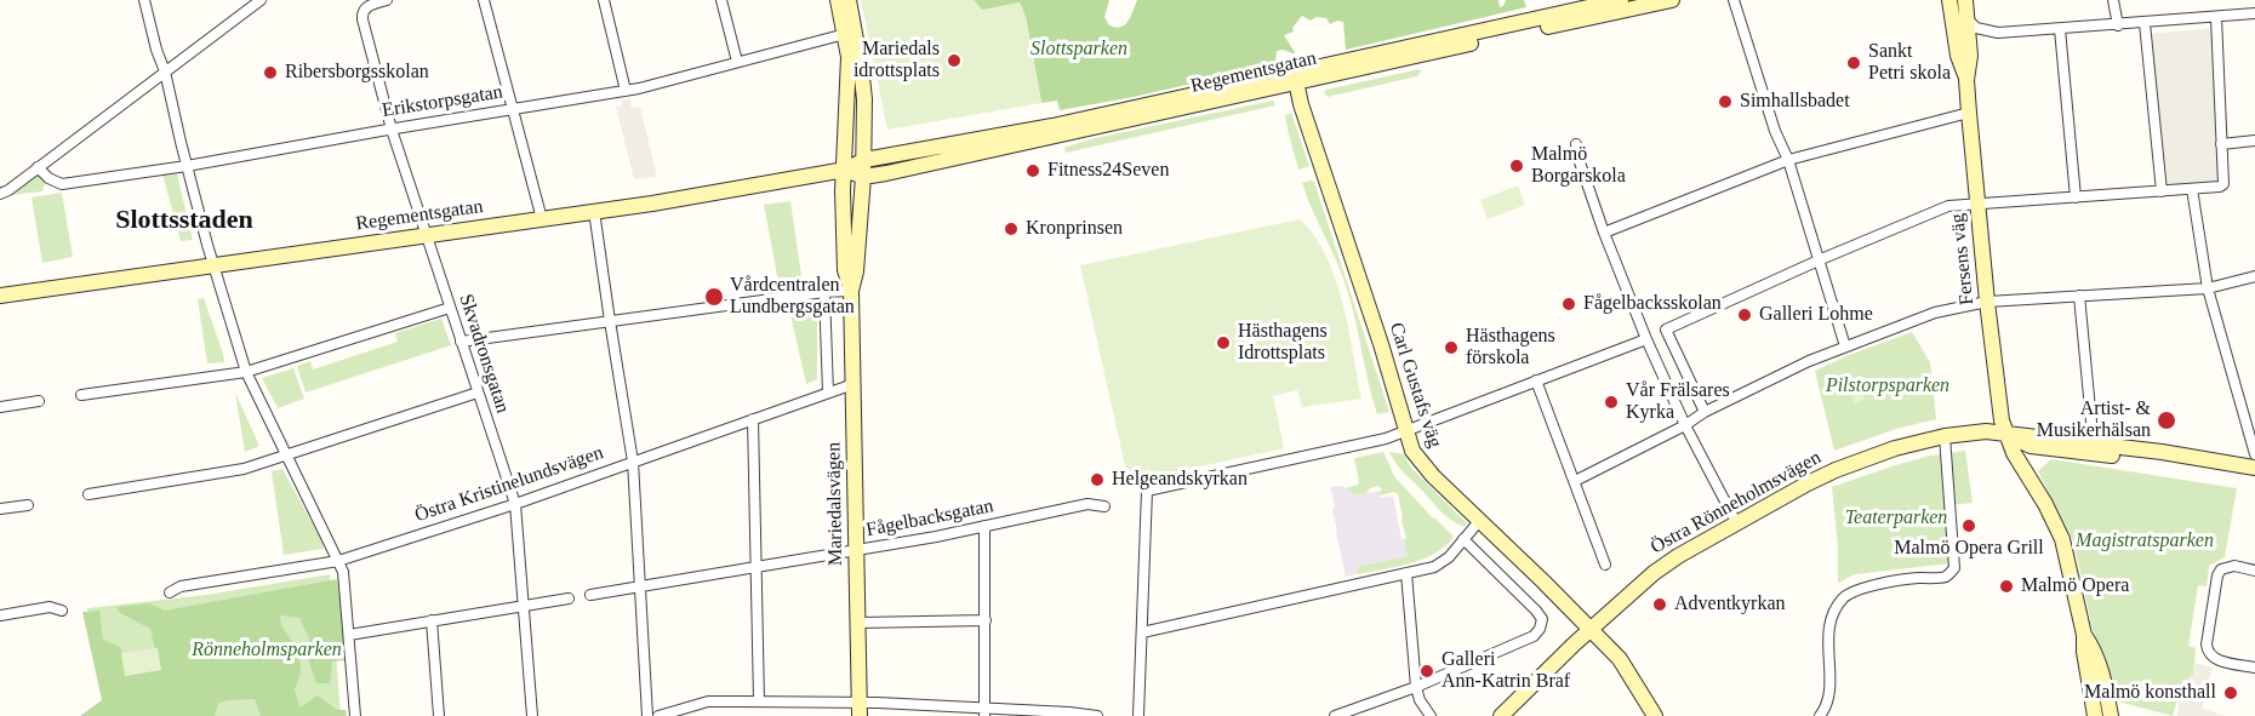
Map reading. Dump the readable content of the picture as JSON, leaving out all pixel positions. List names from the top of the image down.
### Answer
{
  "streets": {
    "main road": [
      "Regementsgatan",
      "Fersens väg",
      "Carl Gustafs väg",
      "Östra Rönneholmsvägen",
      "Mariedalsvägen"
    ],
    "street": [
      "Erikstorpsgatan",
      "Skvadronsgatan",
      "Östra Kristinelundsvägen",
      "Fågelbacksgatan"
    ]
  },
  "crossings": [
    ["Regementsgatan", "Skvadronsgatan"],
    ["Regementsgatan", "Carl Gustafs väg"],
    ["Regementsgatan", "Mariedalsvägen"],
    ["Erikstorpsgatan", "Skvadronsgatan"],
    ["Erikstorpsgatan", "Mariedalsvägen"],
    ["Fersens väg", "Östra Rönneholmsvägen"],
    ["Skvadronsgatan", "Östra Kristinelundsvägen"],
    ["Carl Gustafs väg", "Östra Rönneholmsvägen"],
    ["Östra Kristinelundsvägen", "Mariedalsvägen"],
    ["Mariedalsvägen", "Fågelbacksgatan"]
  ],
  "districts": ["Slottsstaden"],
  "parks": [
    "Slottsparken",
    "Pilstorpsparken",
    "Teaterparken",
    "Magistratsparken",
    "Rönneholmsparken"
  ],
  "places": [
    "Mariedals idrottsplats",
    "Sankt Petri skola",
    "Ribersborgsskolan",
    "Simhallsbadet",
    "Malmö Borgarskola",
    "Fitness24Seven",
    "Kronprinsen",
    "Vårdcentralen Lundbergsgatan",
    "Fågelbacksskolan",
    "Galleri Lohme",
    "Hästhagens Idrottsplats",
    "Hästhagens förskola",
    "Vår Frälsares Kyrka",
    "Artist- & Musikerhälsan",
    "Helgeandskyrkan",
    "Malmö Opera Grill",
    "Malmö Opera",
    "Adventkyrkan",
    "Galleri Ann-Katrin Braf",
    "Malmö konsthall"
  ]
}
